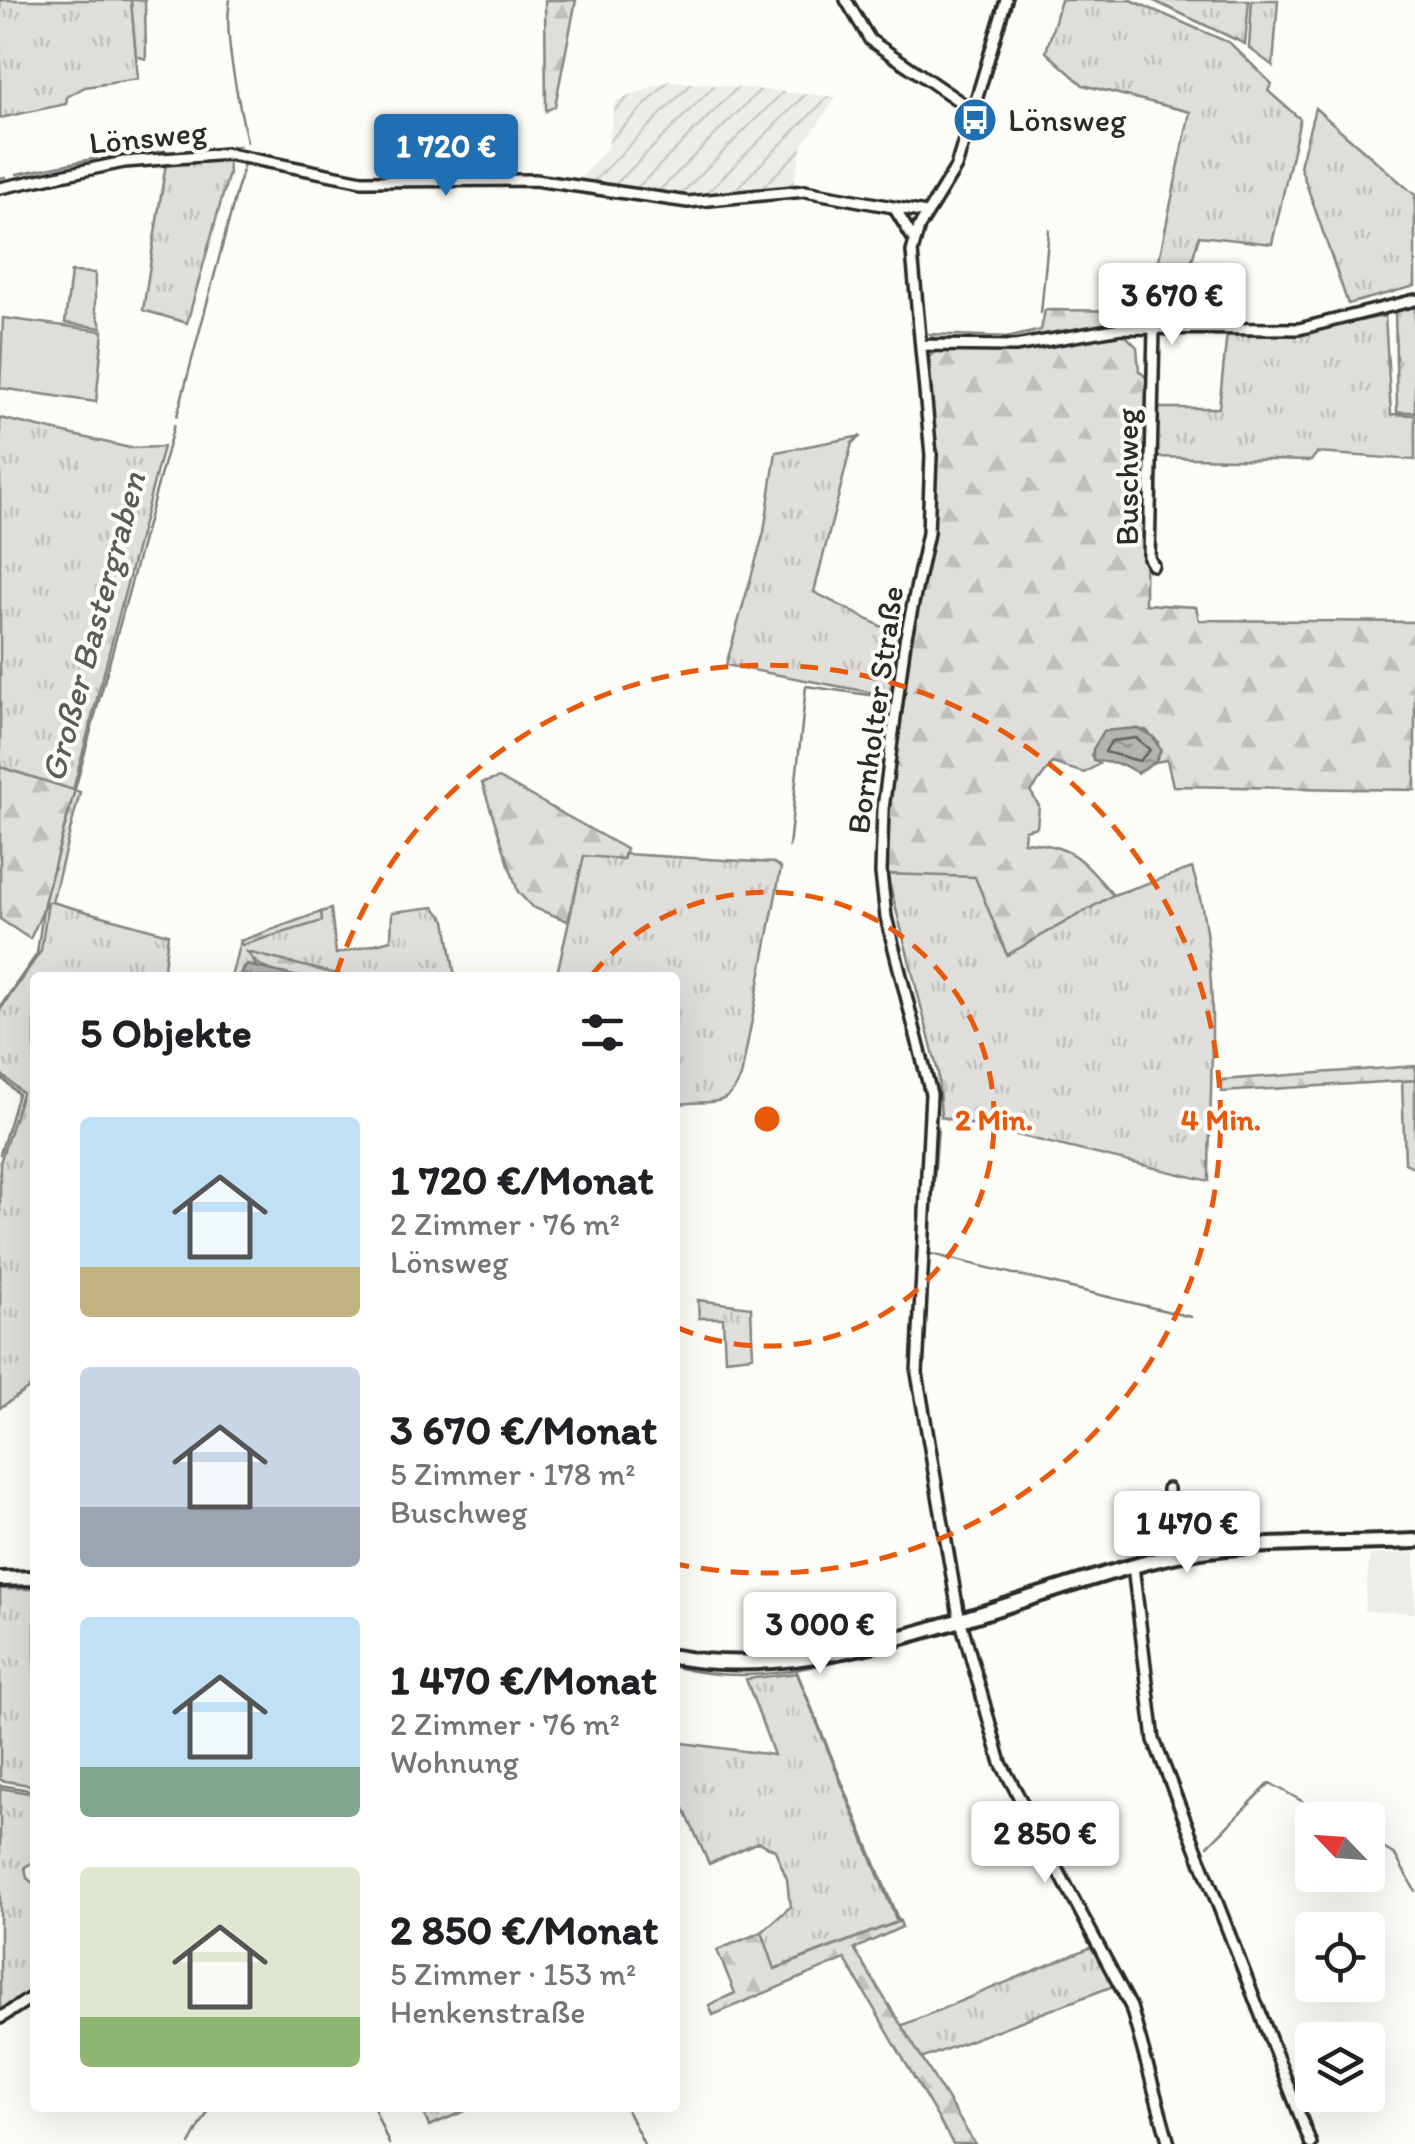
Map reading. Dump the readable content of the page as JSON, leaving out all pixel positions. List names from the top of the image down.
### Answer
{
  "streets": {
    "street": ["Lönsweg", "Buschweg", "Bornholter Straße"]
  },
  "crossings": [
    ["Lönsweg", "Bornholter Straße"]
  ],
  "water": ["Großer Bastergraben"],
  "places": {
    "bus stop": ["Lönsweg"]
  },
  "north": "top left",
  "page": {
    "price": [
      "1 720 €",
      "3 670 €",
      "1 470 €",
      "3 000 €",
      "2 850 €"
    ],
    "heading": "5 Objekte",
    "list": [
      {
        "name": "1 720 €/Monat",
        "note": "2 Zimmer · 76 m² · Lönsweg"
      },
      {
        "name": "3 670 €/Monat",
        "note": "5 Zimmer · 178 m² · Buschweg"
      },
      {
        "name": "1 470 €/Monat",
        "note": "2 Zimmer · 76 m² · Wohnung"
      },
      {
        "name": "2 850 €/Monat",
        "note": "5 Zimmer · 153 m² · Henkenstraße"
      }
    ]
  },
  "rings": ["2 Min.", "4 Min."]
}
